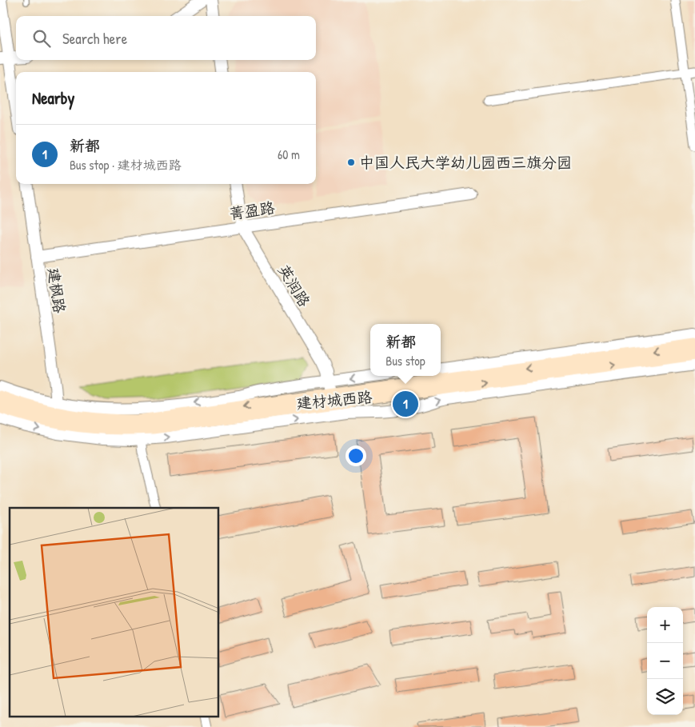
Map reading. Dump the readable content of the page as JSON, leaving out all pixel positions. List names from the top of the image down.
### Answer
{
  "streets": {
    "main road": ["建材城西路"],
    "street": ["菁盈路", "英润路", "建枫路"]
  },
  "crossings": [
    ["菁盈路", "英润路"],
    ["菁盈路", "建枫路"],
    ["英润路", "建材城西路"],
    ["建枫路", "建材城西路"]
  ],
  "places": ["中国人民大学幼儿园西三旗分园"],
  "page": {
    "search": "Search here",
    "heading": "Nearby",
    "list": [
      {
        "mark": "1",
        "name": "新都",
        "note": "Bus stop · 建材城西路",
        "value": "60 m"
      }
    ],
    "popup": ["新都", "Bus stop"],
    "pins": "1",
    "map_buttons": ["+", "−"]
  }
}
